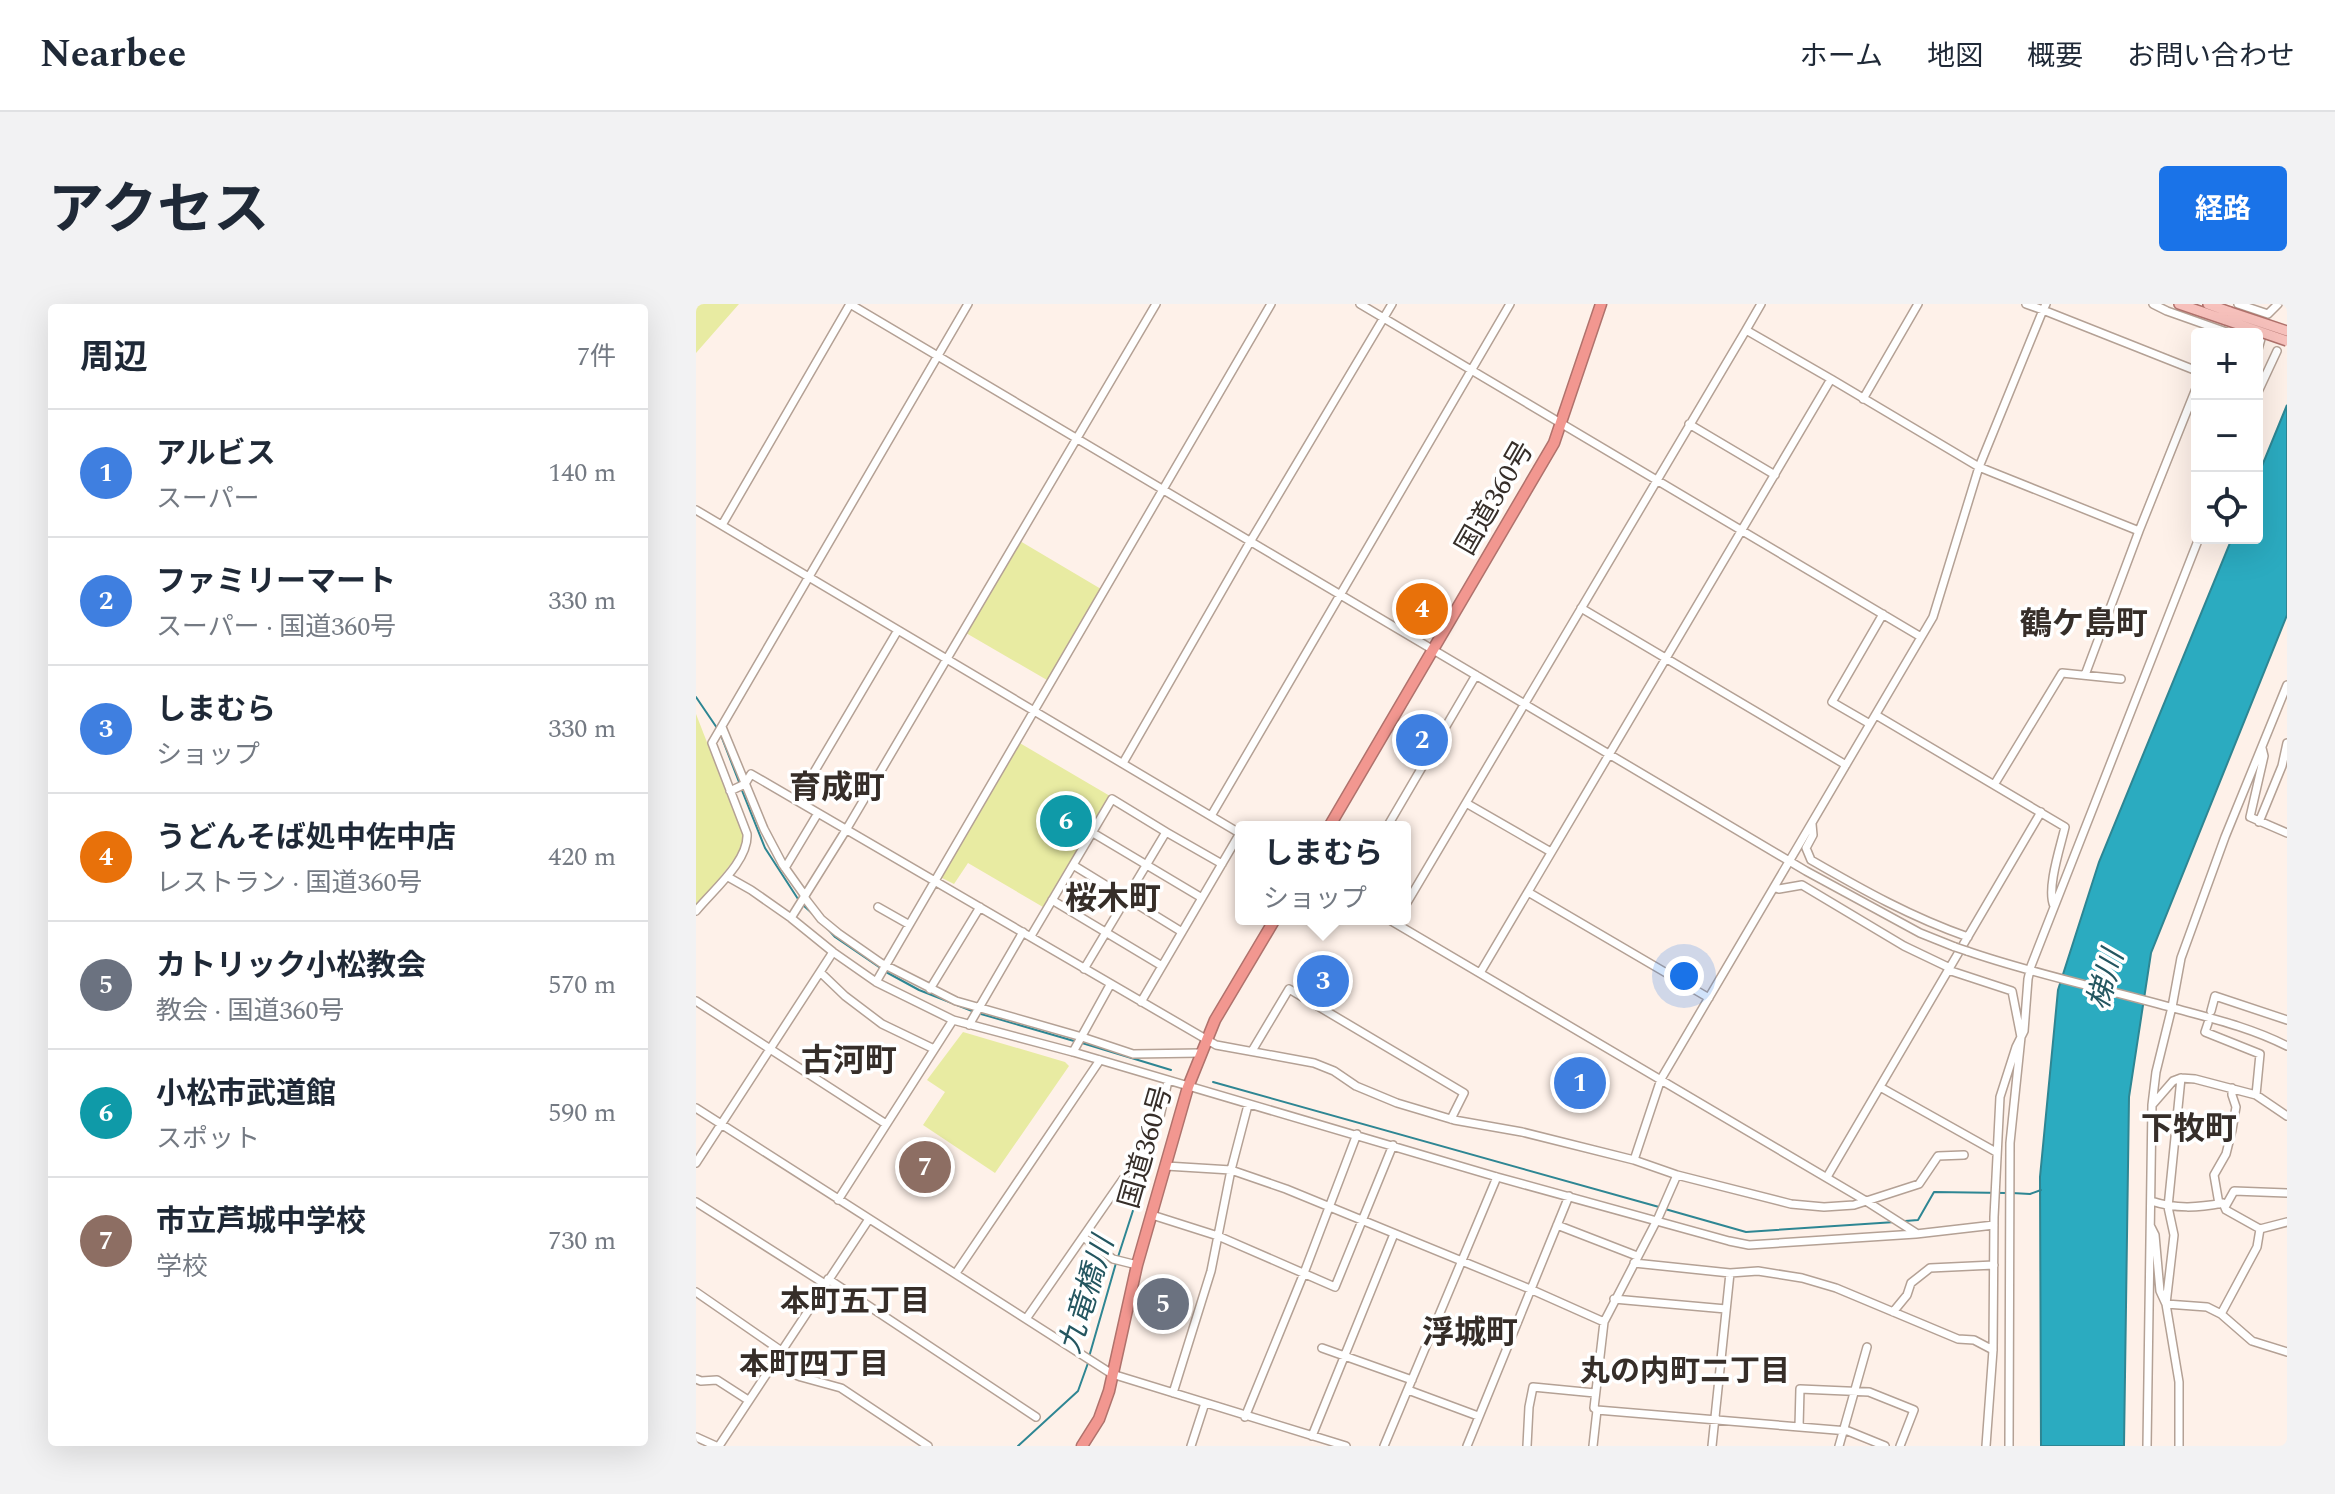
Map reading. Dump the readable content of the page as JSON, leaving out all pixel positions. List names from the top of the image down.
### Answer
{
  "streets": {
    "highway": ["国道360号"]
  },
  "districts": [
    "鶴ケ島町",
    "育成町",
    "桜木町",
    "古河町",
    "下牧町",
    "本町五丁目",
    "浮城町",
    "本町四丁目",
    "丸の内町二丁目"
  ],
  "water": ["梯川", "九竜橋川"],
  "page": {
    "header": "Nearbee",
    "nav": [
      "ホーム",
      "地図",
      "概要",
      "お問い合わせ"
    ],
    "title": "アクセス",
    "buttons": "経路",
    "heading": ["周辺", "7件"],
    "map_buttons": ["+", "−"],
    "list": [
      {
        "mark": "1",
        "name": "アルビス",
        "note": "スーパー",
        "value": "140 m"
      },
      {
        "mark": "2",
        "name": "ファミリーマート",
        "note": "スーパー · 国道360号",
        "value": "330 m"
      },
      {
        "mark": "3",
        "name": "しまむら",
        "note": "ショップ",
        "value": "330 m"
      },
      {
        "mark": "4",
        "name": "うどんそば処中佐中店",
        "note": "レストラン · 国道360号",
        "value": "420 m"
      },
      {
        "mark": "5",
        "name": "カトリック小松教会",
        "note": "教会 · 国道360号",
        "value": "570 m"
      },
      {
        "mark": "6",
        "name": "小松市武道館",
        "note": "スポット",
        "value": "590 m"
      },
      {
        "mark": "7",
        "name": "市立芦城中学校",
        "note": "学校",
        "value": "730 m"
      }
    ],
    "pins": [
      "4",
      "2",
      "6",
      "3",
      "1",
      "7",
      "5"
    ],
    "popup": ["しまむら", "ショップ"]
  }
}
